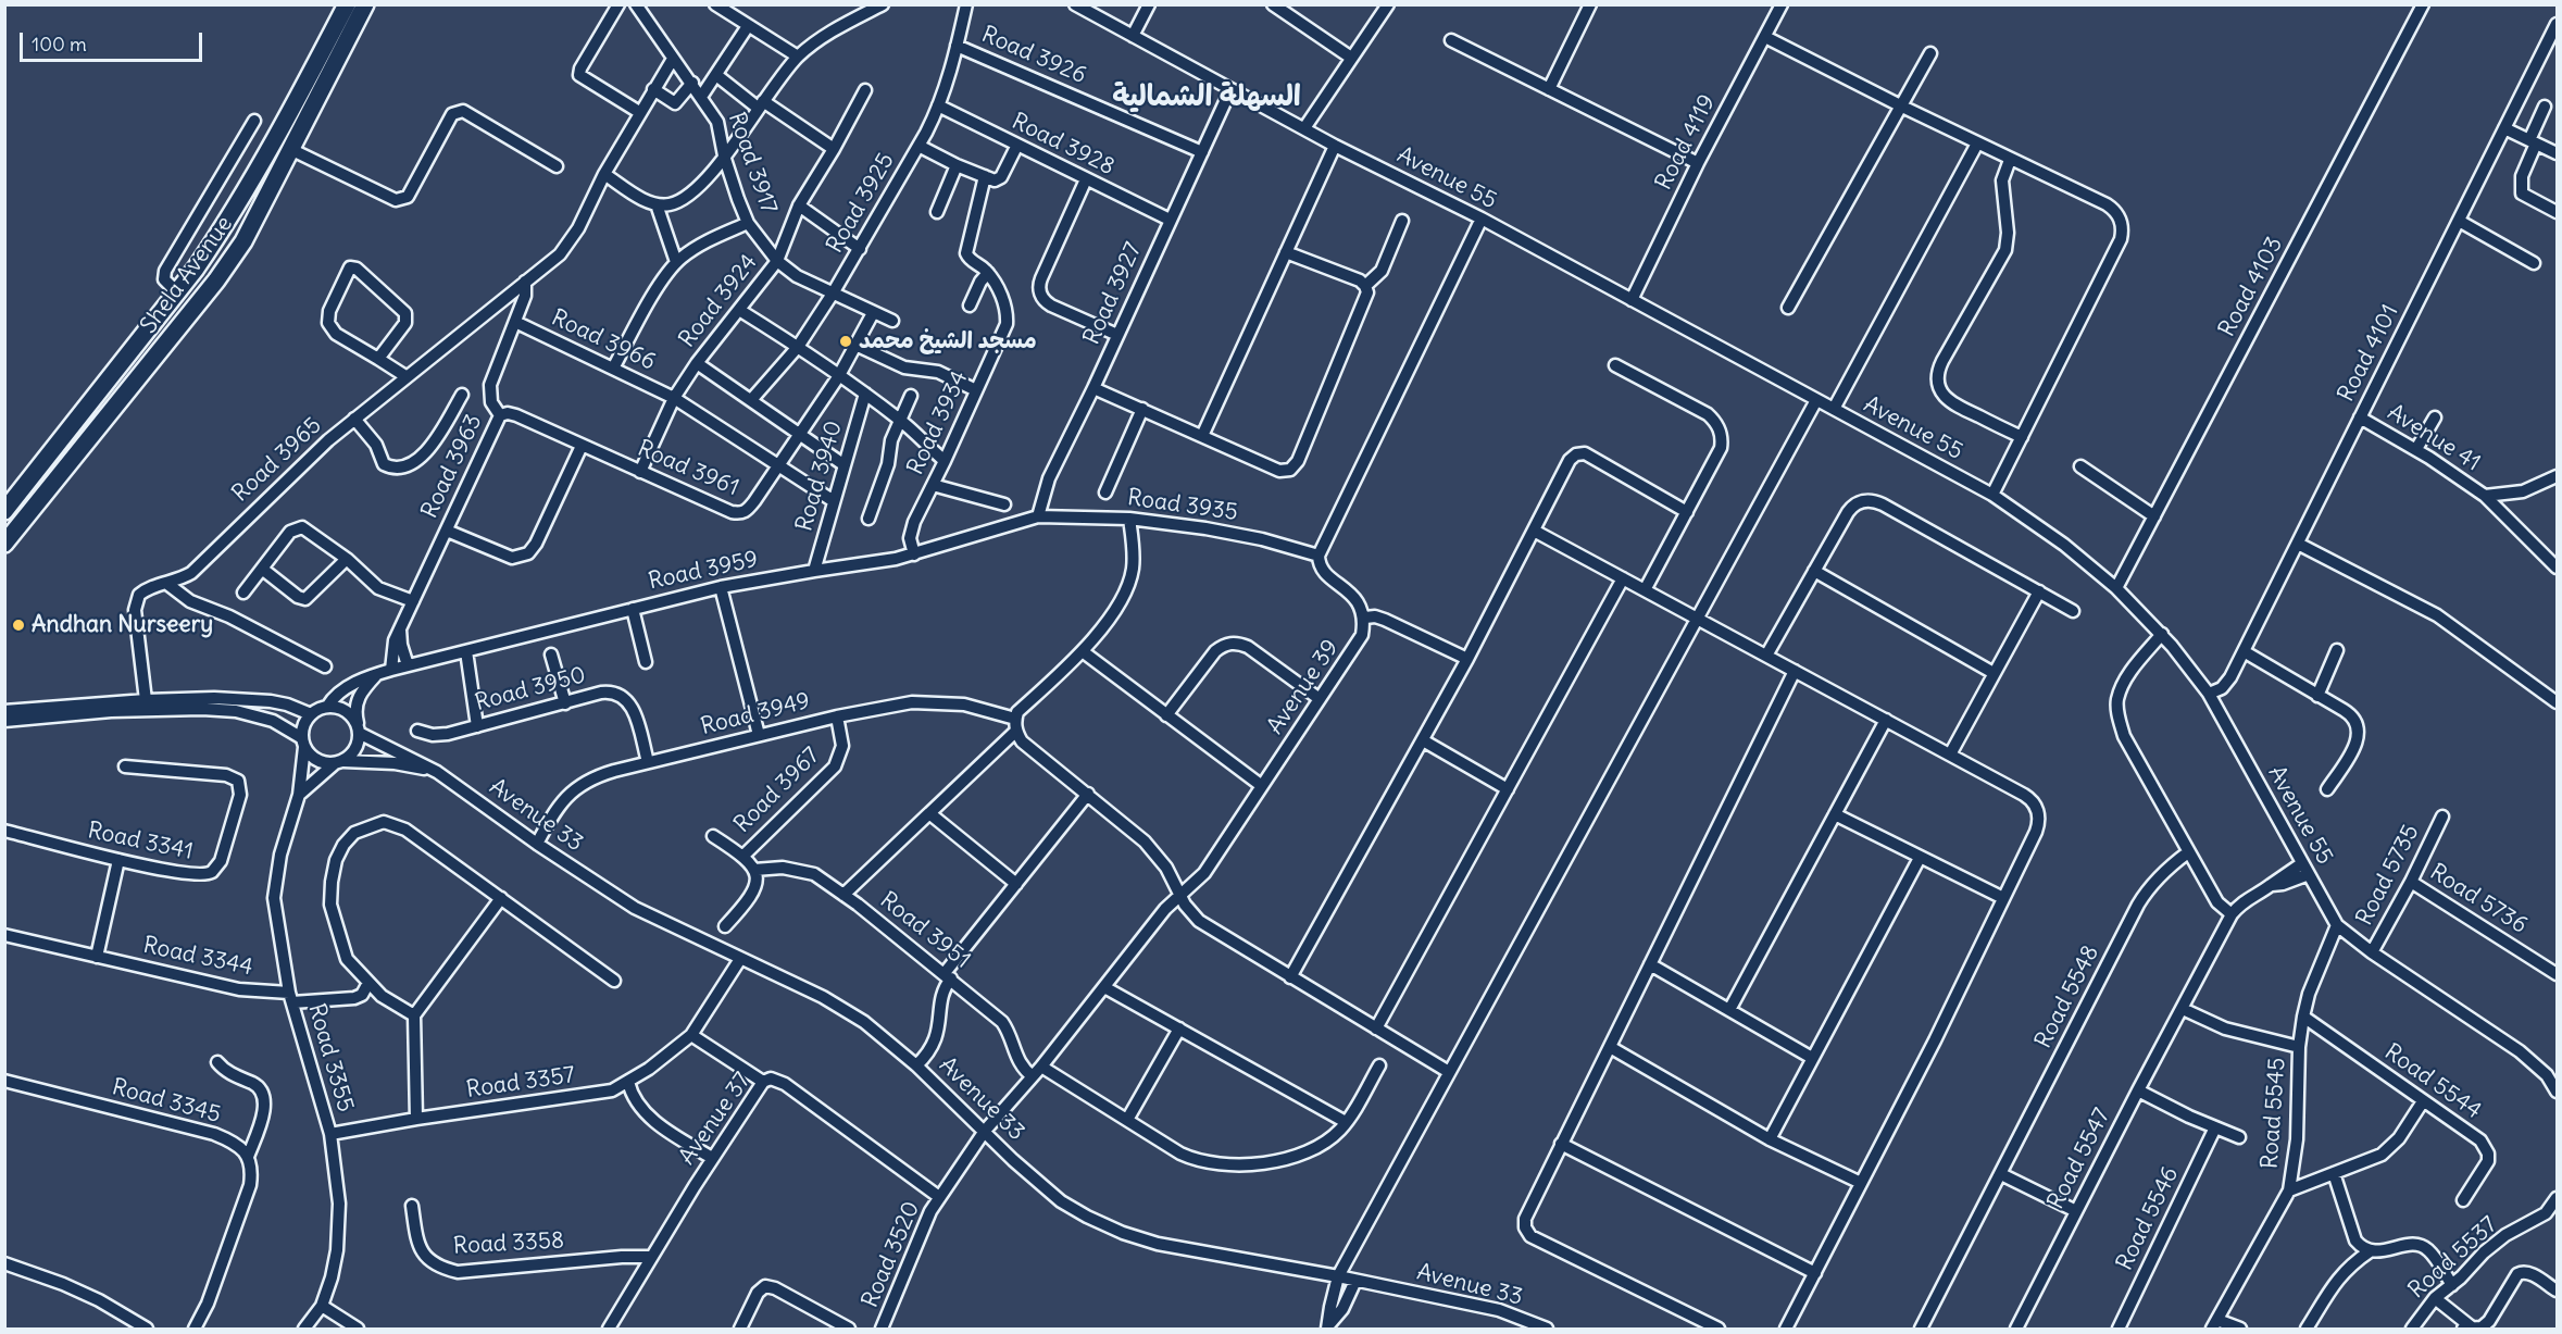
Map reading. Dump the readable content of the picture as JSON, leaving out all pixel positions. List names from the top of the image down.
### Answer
{
  "streets": {
    "main road": ["Shela Avenue"],
    "street": [
      "Road 3926",
      "Road 4119",
      "Road 3928",
      "Road 3917",
      "Avenue 55",
      "Road 3925",
      "Road 4103",
      "Road 3927",
      "Road 3924",
      "Road 3966",
      "Road 4101",
      "Road 3934",
      "Avenue 41",
      "Road 3965",
      "Road 3963",
      "Road 3961",
      "Road 3940",
      "Road 3935",
      "Road 3959",
      "Avenue 39",
      "Road 3950",
      "Road 3949",
      "Road 3967",
      "Avenue 33",
      "Road 3341",
      "Road 5735",
      "Road 5736",
      "Road 3951",
      "Road 3344",
      "Road 5548",
      "Road 3355",
      "Road 5544",
      "Road 3357",
      "Road 3345",
      "Road 5545",
      "Avenue 37",
      "Road 5547",
      "Road 5546",
      "Road 3358",
      "Road 3520",
      "Road 5537"
    ]
  },
  "crossings": [
    ["Road 3926", "Road 3925"],
    ["Road 3926", "Road 3927"],
    ["Road 4119", "Avenue 55"],
    ["Road 3928", "Road 3925"],
    ["Road 3928", "Road 3927"],
    ["Road 3917", "Road 3925"],
    ["Road 3917", "Road 3924"],
    ["Road 3917", "Road 3961"],
    ["Avenue 55", "Road 4103"],
    ["Avenue 55", "Road 3927"],
    ["Avenue 55", "Road 4101"],
    ["Avenue 55", "Road 5735"],
    ["Avenue 55", "Road 5545"],
    ["Avenue 55", "Road 5547"],
    ["Road 3927", "Road 3935"],
    ["Road 3927", "Road 3959"],
    ["Road 3924", "Road 3966"],
    ["Road 3924", "Road 3961"],
    ["Road 3966", "Road 3963"],
    ["Road 4101", "Avenue 41"],
    ["Road 3934", "Road 3959"],
    ["Road 3965", "Road 3963"],
    ["Road 3963", "Road 3961"],
    ["Road 3963", "Road 3959"],
    ["Road 3940", "Road 3959"],
    ["Road 3935", "Road 3959"],
    ["Road 3959", "Avenue 33"],
    ["Road 3959", "Road 3355"],
    ["Avenue 39", "Road 3949"],
    ["Avenue 39", "Avenue 33"],
    ["Avenue 39", "Road 3951"],
    ["Avenue 39", "Road 3520"],
    ["Road 3950", "Road 3949"],
    ["Road 3949", "Road 3967"],
    ["Road 3949", "Avenue 33"],
    ["Avenue 33", "Road 3355"],
    ["Avenue 33", "Road 3357"],
    ["Avenue 33", "Road 3520"],
    ["Road 5735", "Road 5736"],
    ["Road 3344", "Road 3355"],
    ["Road 3355", "Road 3357"],
    ["Road 5544", "Road 5545"],
    ["Avenue 37", "Road 3358"],
    ["Avenue 37", "Road 3520"]
  ],
  "districts": ["السهلة الشمالية"],
  "places": ["مسجد الشيخ محمد", "Andhan Nurseery"],
  "scale_bar": "100 m"
}
